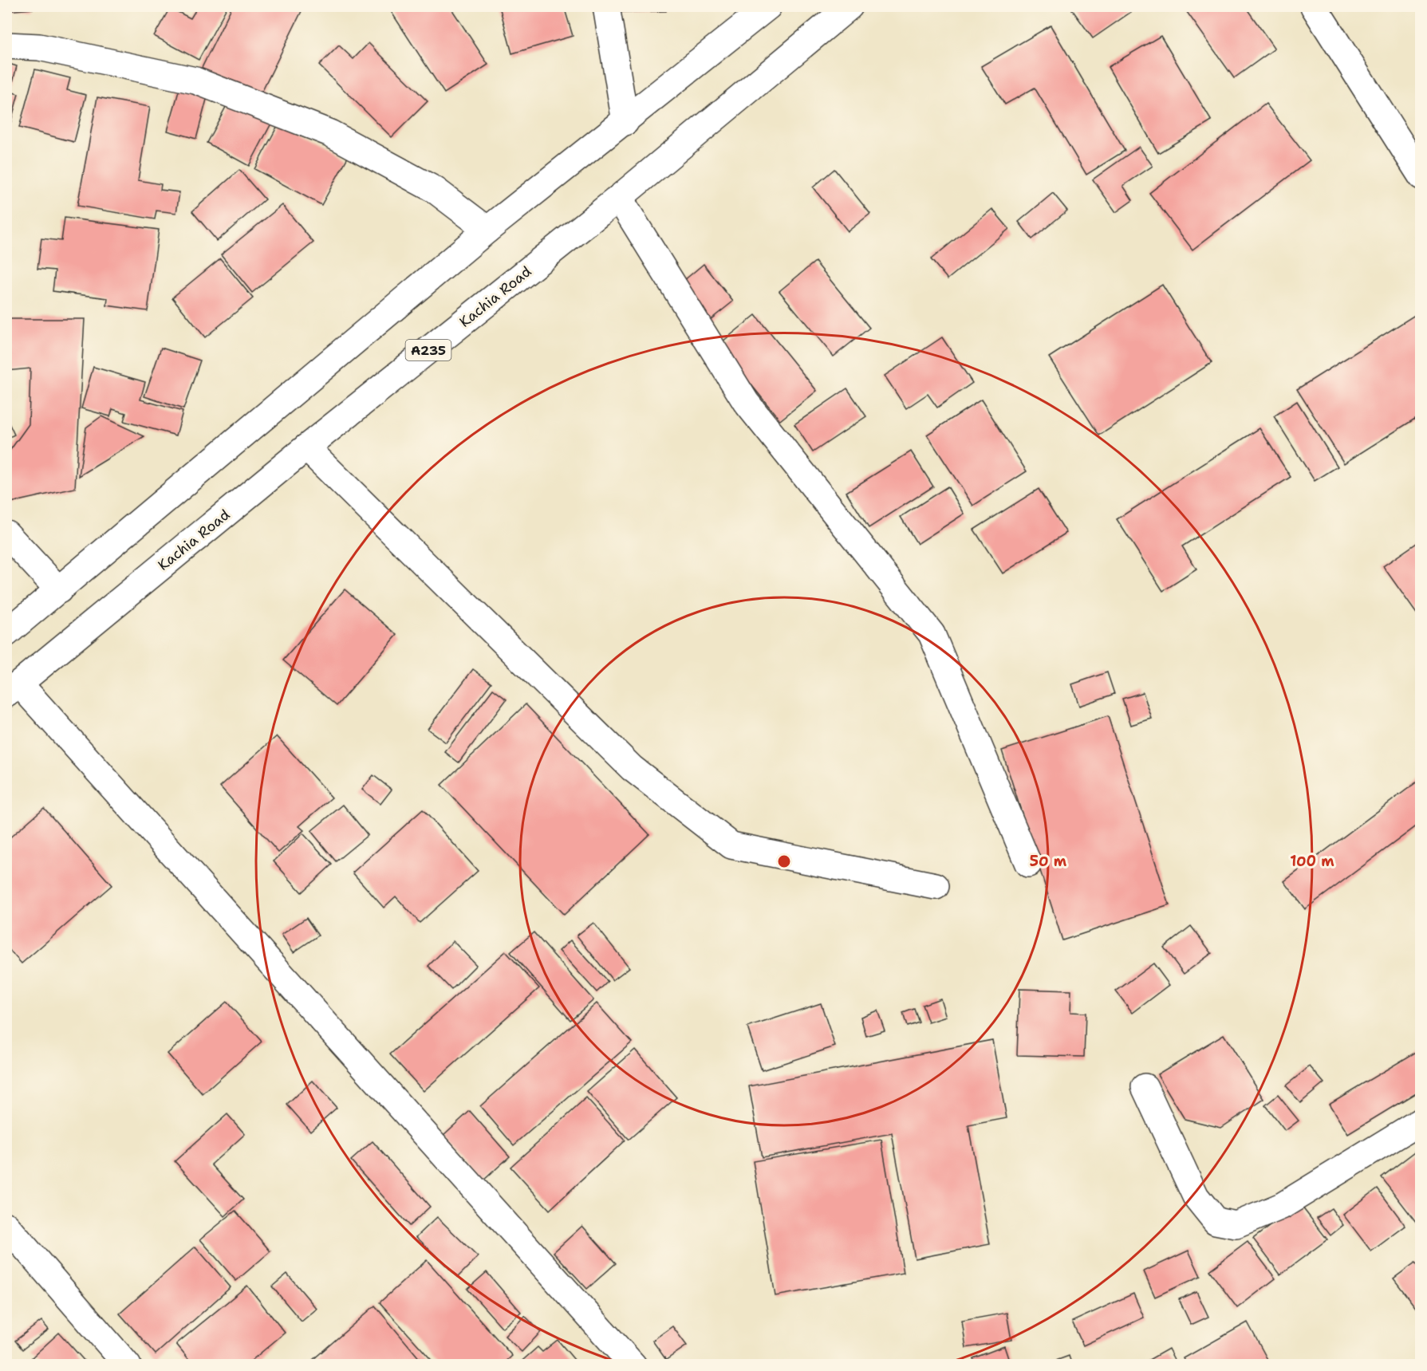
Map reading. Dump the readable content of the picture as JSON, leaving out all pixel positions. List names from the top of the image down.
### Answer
{
  "streets": {
    "main road": ["Kachia Road", "A235"]
  },
  "rings": ["50 m", "100 m"]
}
